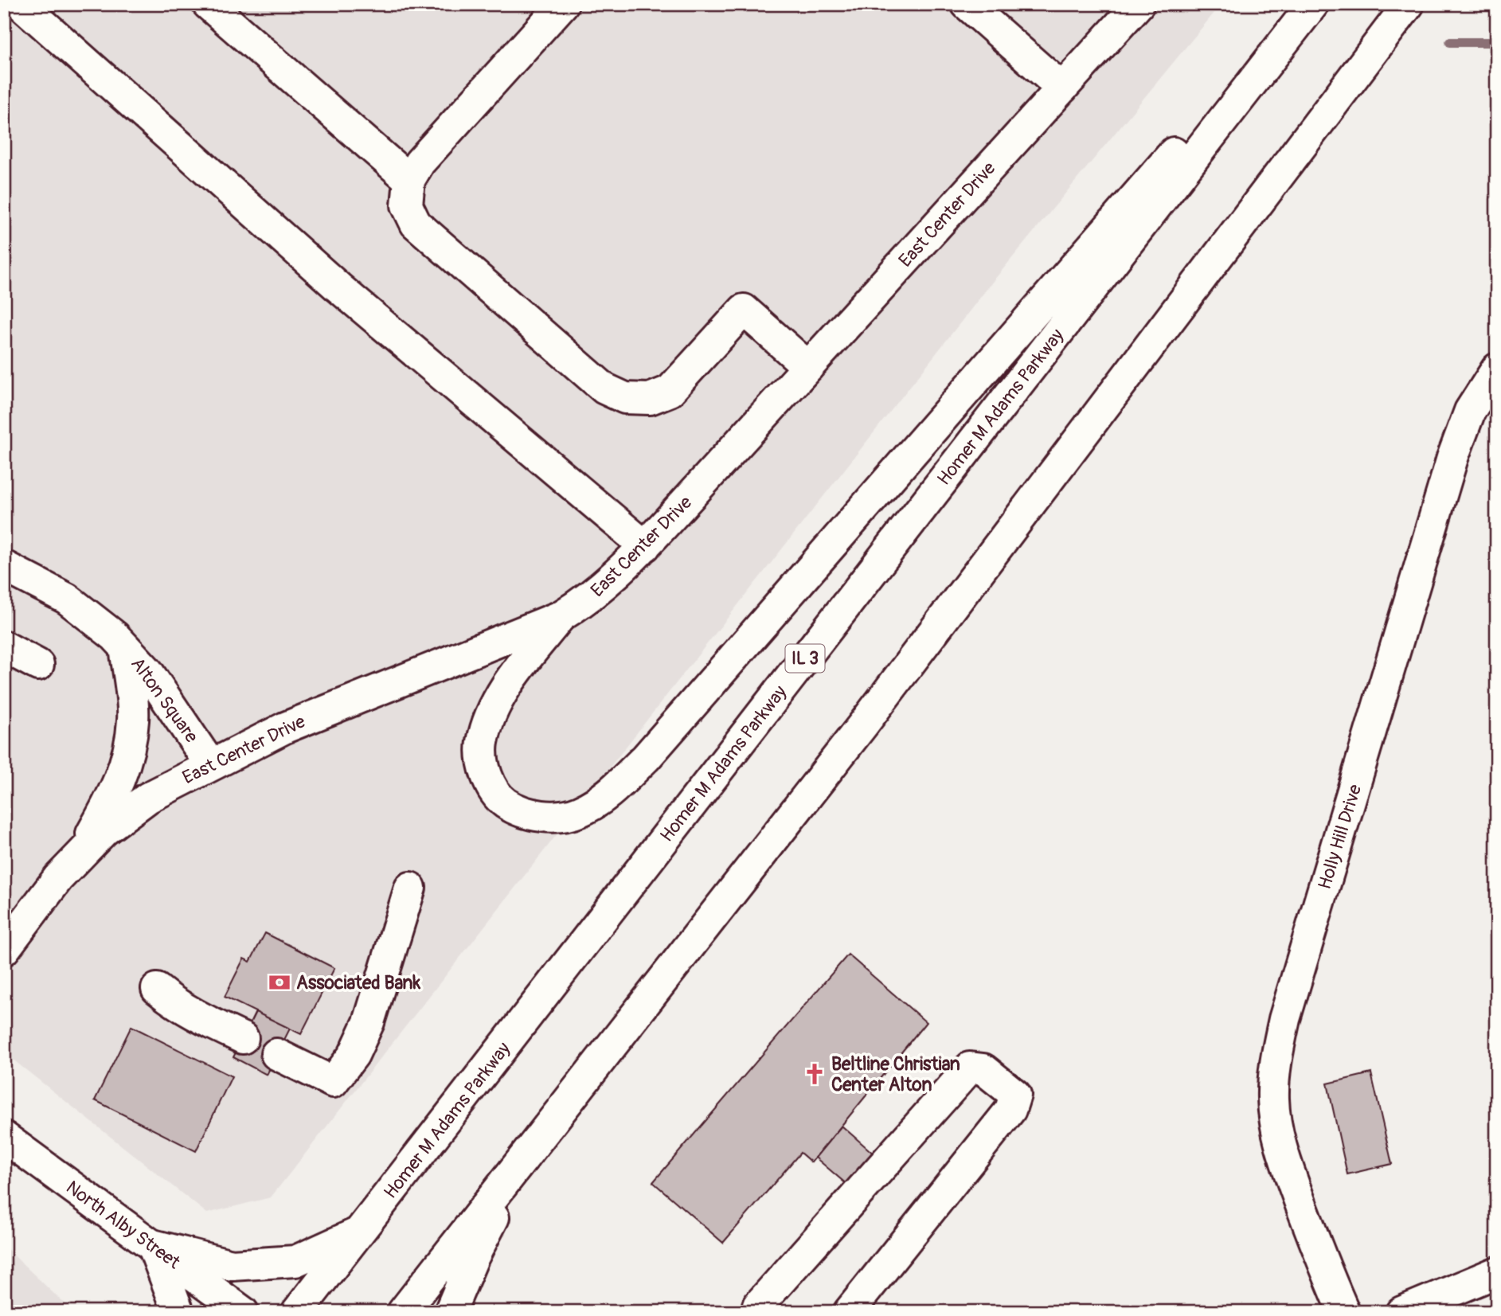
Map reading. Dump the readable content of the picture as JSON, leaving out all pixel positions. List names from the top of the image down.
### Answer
{
  "streets": {
    "main road": [
      "East Center Drive",
      "Homer M Adams Parkway",
      "IL 3",
      "Alton Square",
      "Holly Hill Drive",
      "North Alby Street"
    ]
  },
  "crossings": [
    ["East Center Drive", "Alton Square"]
  ],
  "places": {
    "bank": ["Associated Bank"],
    "church": ["Beltline Christian Center Alton"]
  }
}
